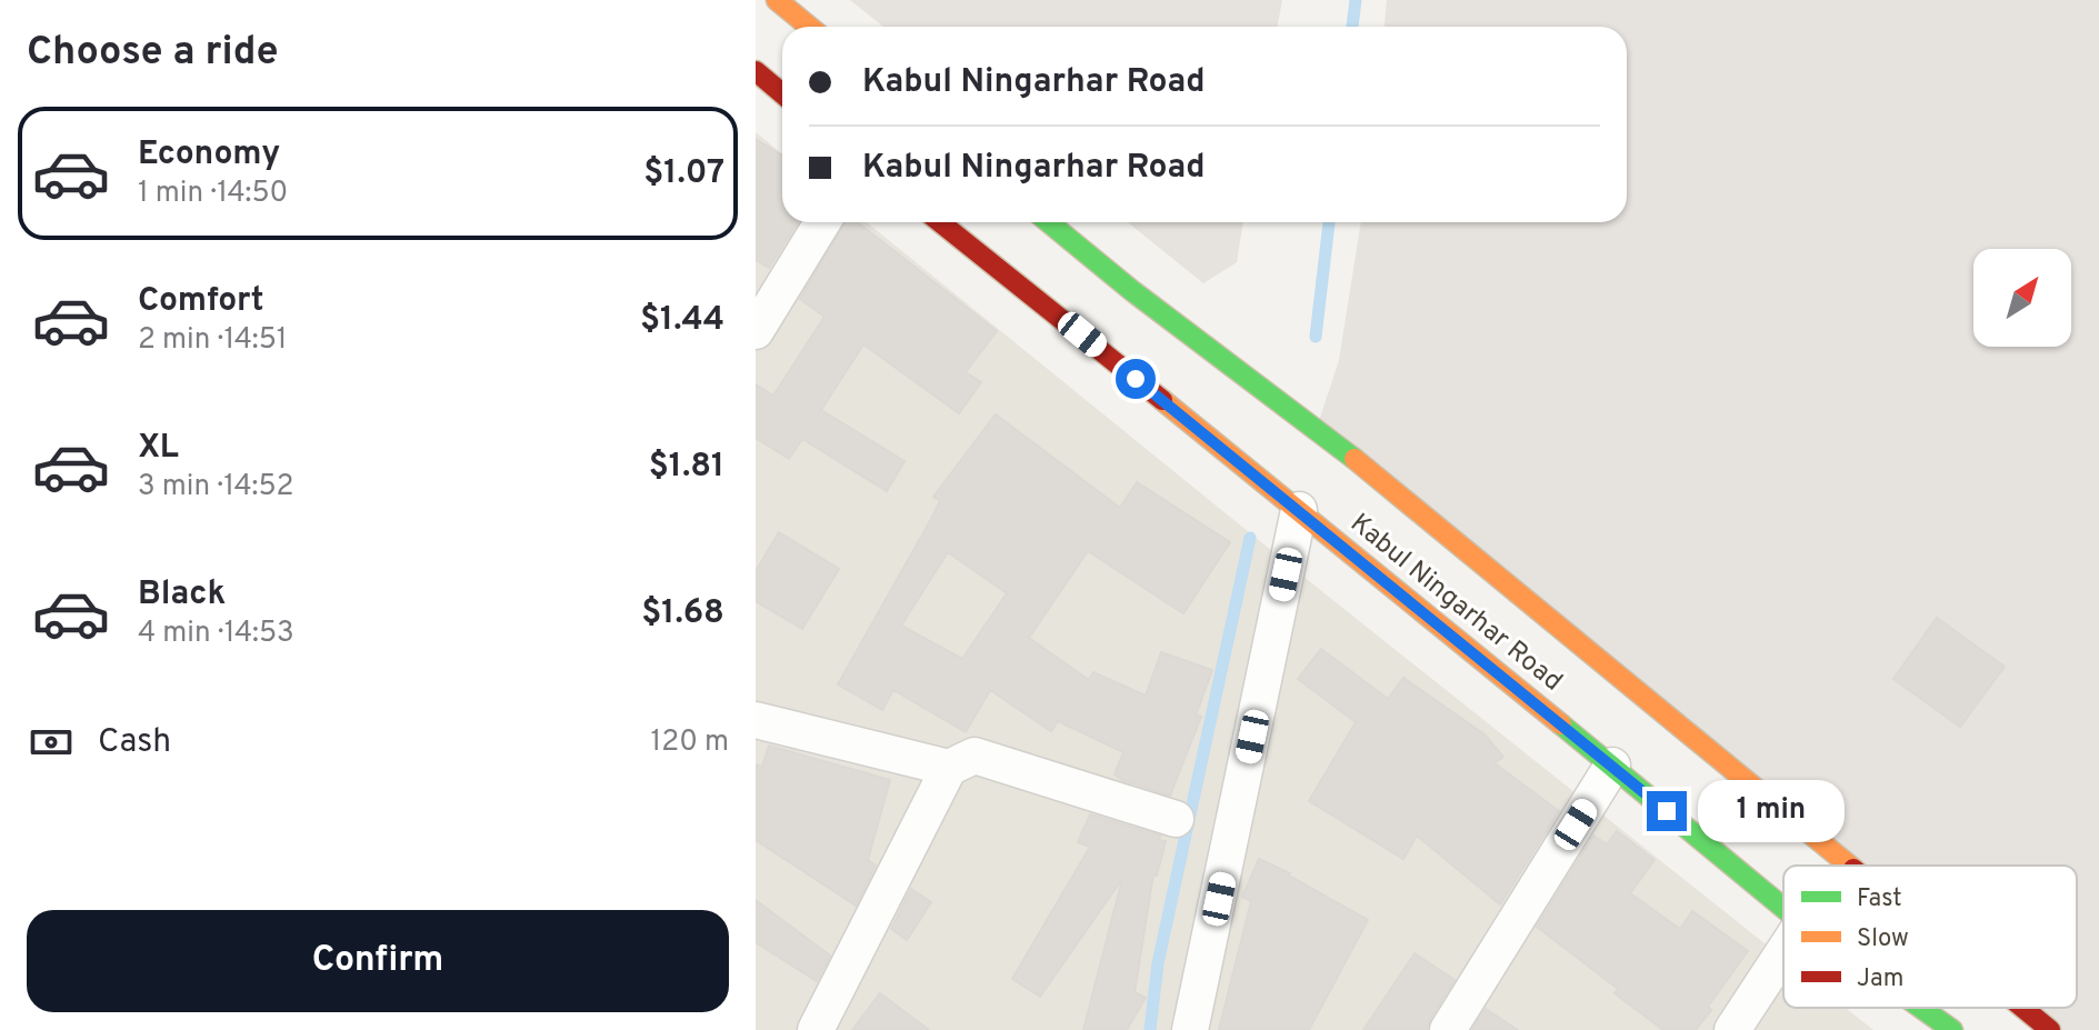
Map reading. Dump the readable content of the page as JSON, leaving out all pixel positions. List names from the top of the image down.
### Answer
{
  "streets": {
    "highway": ["Kabul Ningarhar Road"]
  },
  "legend": ["Fast", "Slow", "Jam"],
  "north": "top right",
  "page": {
    "heading": "Choose a ride",
    "banner": ["Kabul Ningarhar Road", "Kabul Ningarhar Road"],
    "list": [
      {
        "name": "Economy",
        "note": "1 min · 14:50",
        "value": "$1.07"
      },
      {
        "name": "Comfort",
        "note": "2 min · 14:51",
        "value": "$1.44"
      },
      {
        "name": "XL",
        "note": "3 min · 14:52",
        "value": "$1.81"
      },
      {
        "name": "Black",
        "note": "4 min · 14:53",
        "value": "$1.68"
      }
    ],
    "pay": ["Cash", "120 m"],
    "bubble": "1 min",
    "buttons": "Confirm"
  }
}
